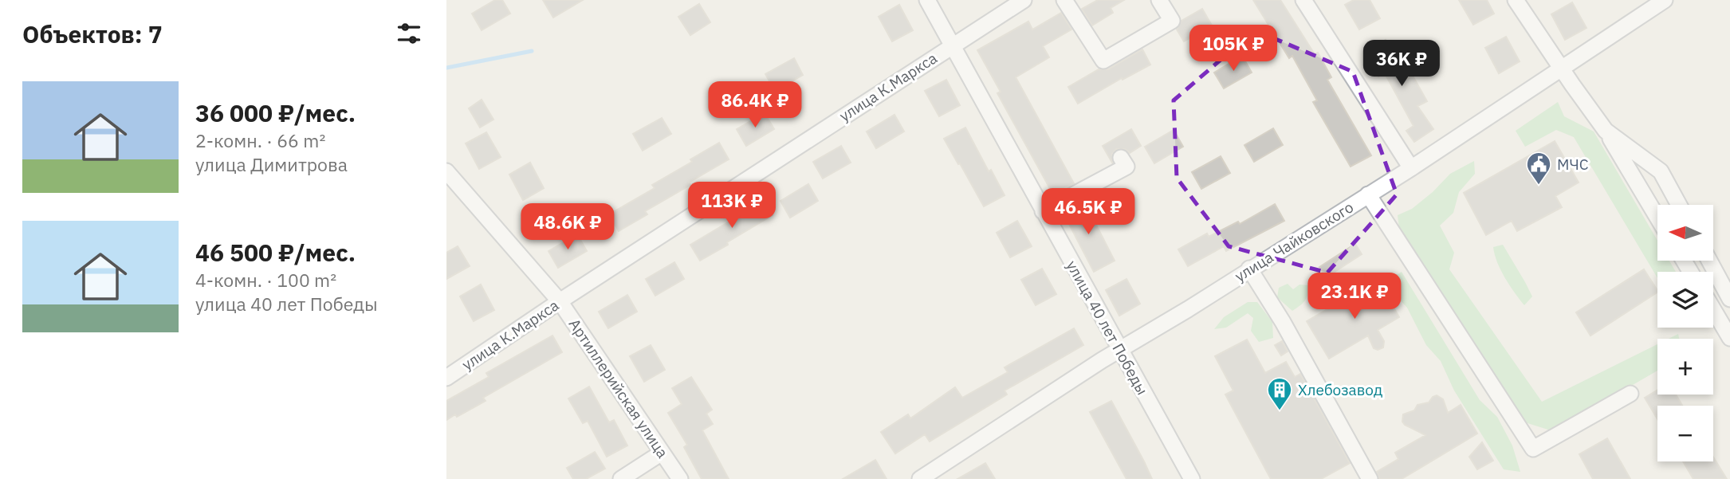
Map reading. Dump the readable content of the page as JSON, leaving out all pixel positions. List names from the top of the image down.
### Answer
{
  "streets": {
    "street": [
      "улица К.Маркса",
      "улица Чайковского",
      "улица 40 лет Победы",
      "Артиллерийская улица"
    ]
  },
  "crossings": [
    ["улица К.Маркса", "улица 40 лет Победы"],
    ["улица К.Маркса", "Артиллерийская улица"],
    ["улица Чайковского", "улица 40 лет Победы"]
  ],
  "places": {
    "public building": ["МЧС"],
    "building": ["Хлебозавод"]
  },
  "north": "left",
  "page": {
    "heading": "Объектов: 7",
    "price": [
      "105K ₽",
      "36K ₽",
      "86.4K ₽",
      "113K ₽",
      "46.5K ₽",
      "48.6K ₽",
      "23.1K ₽"
    ],
    "list": [
      {
        "name": "36 000 ₽/мес.",
        "note": "2-комн. · 66 m² · улица Димитрова"
      },
      {
        "name": "46 500 ₽/мес.",
        "note": "4-комн. · 100 m² · улица 40 лет Победы"
      }
    ],
    "map_buttons": ["+", "−"]
  }
}
